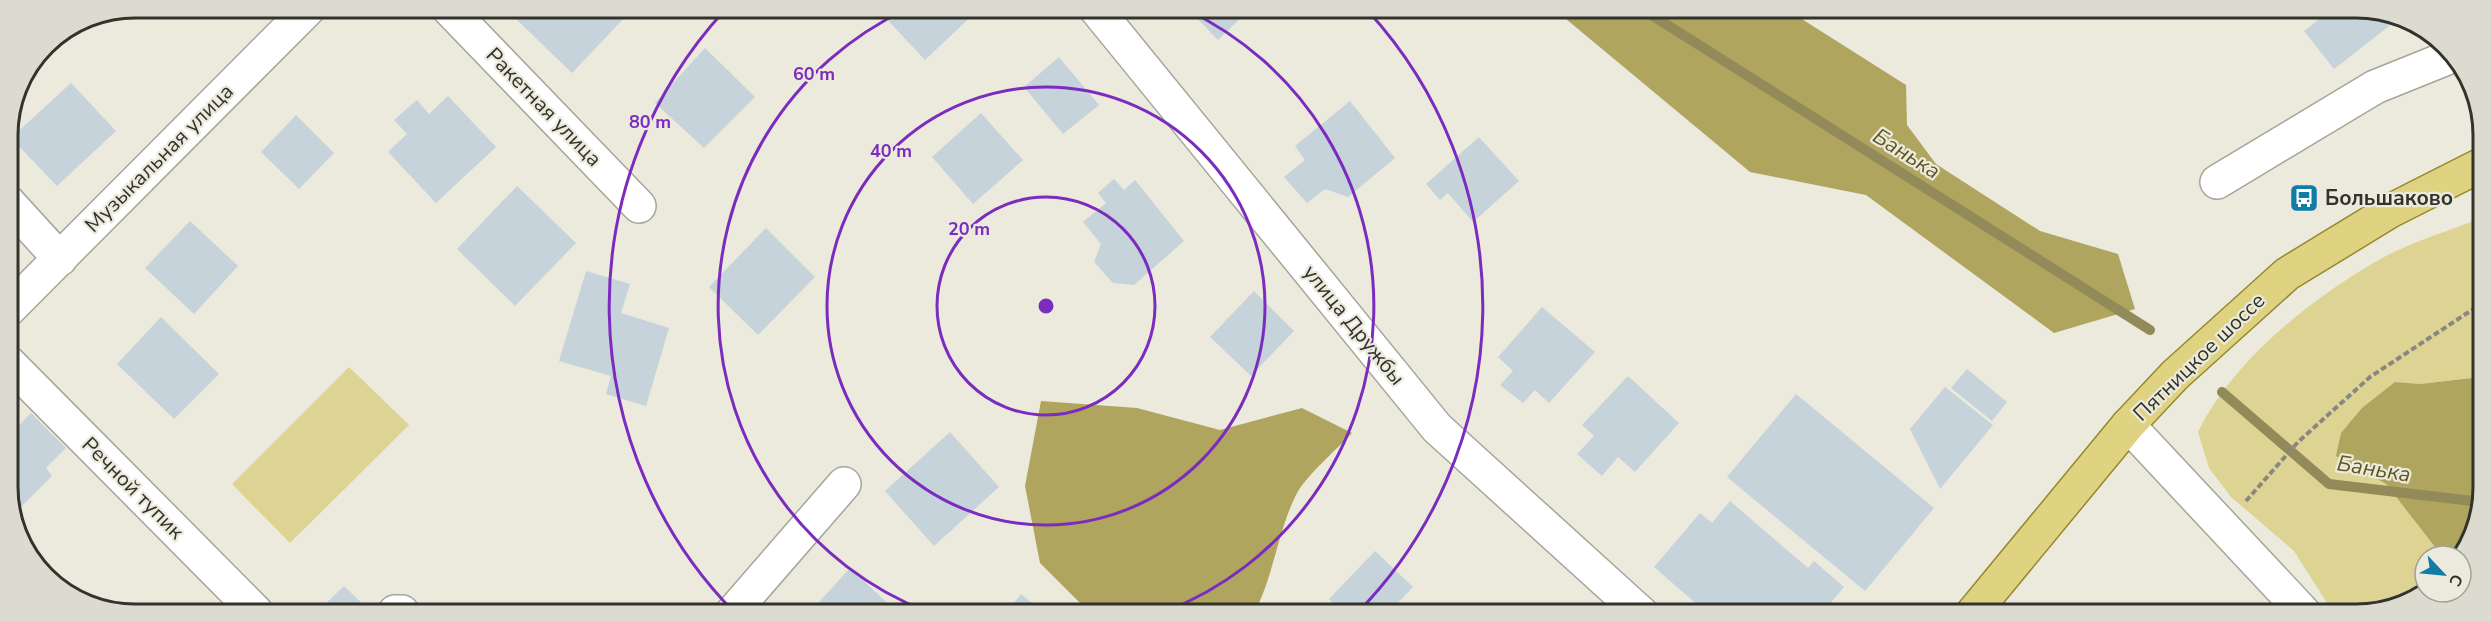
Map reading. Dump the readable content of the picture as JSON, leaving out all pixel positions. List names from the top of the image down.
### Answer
{
  "streets": {
    "main road": ["Пятницкое шоссе"],
    "street": [
      "Ракетная улица",
      "Музыкальная улица",
      "улица Дружбы",
      "Речной тупик"
    ]
  },
  "water": ["Банька"],
  "places": {
    "bus stop": ["Большаково"]
  },
  "north": "bottom right",
  "rings": [
    "60 m",
    "80 m",
    "40 m",
    "20 m"
  ]
}
